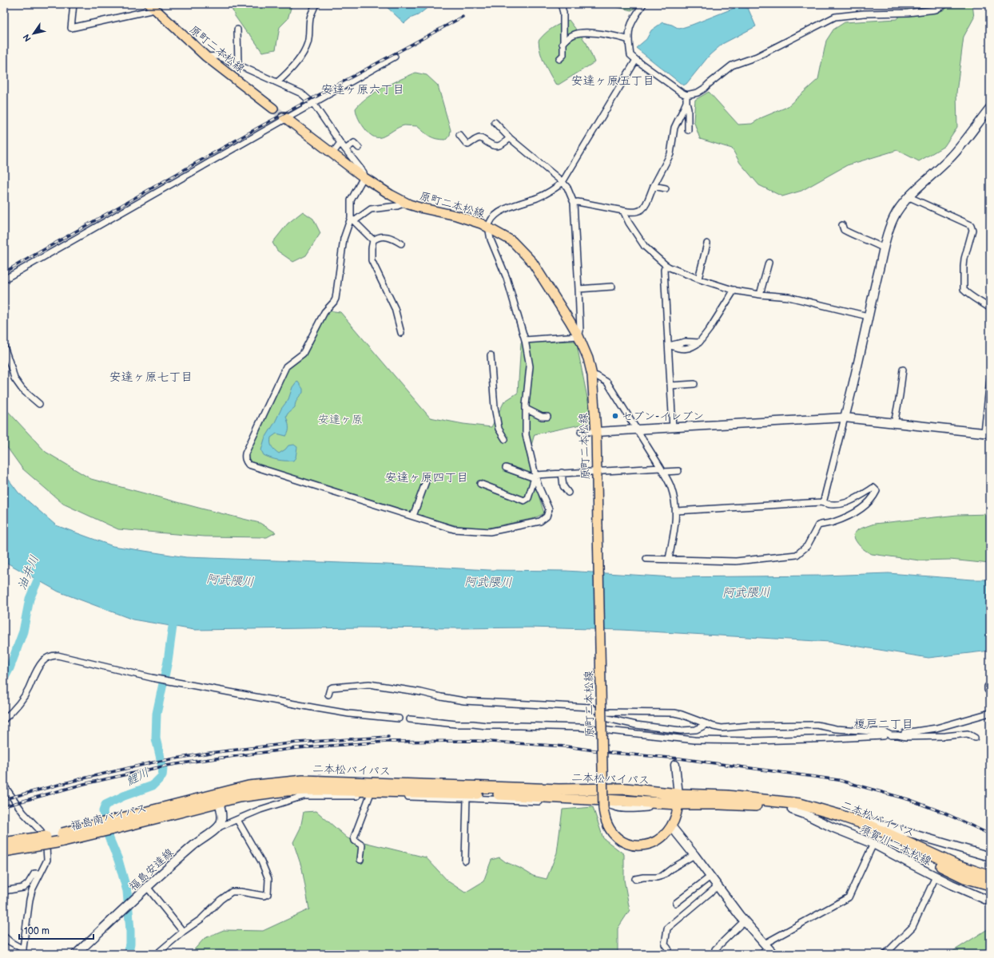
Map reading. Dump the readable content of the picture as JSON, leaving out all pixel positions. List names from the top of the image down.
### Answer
{
  "streets": {
    "highway": ["二本松バイパス", "福島南バイパス"],
    "main road": ["原町二本松線"],
    "street": ["須賀川二本松線", "福島安達線"]
  },
  "crossings": [
    ["原町二本松線", "二本松バイパス"],
    ["二本松バイパス", "福島南バイパス"],
    ["二本松バイパス", "須賀川二本松線"]
  ],
  "districts": [
    "安達ヶ原五丁目",
    "安達ヶ原六丁目",
    "安達ヶ原七丁目",
    "安達ヶ原四丁目",
    "榎戸二丁目"
  ],
  "water": ["油井川", "阿武隈川", "鯉川"],
  "parks": ["安達ヶ原"],
  "places": ["セブン-イレブン"],
  "scale_bar": "100 m",
  "north": "bottom left"
}
